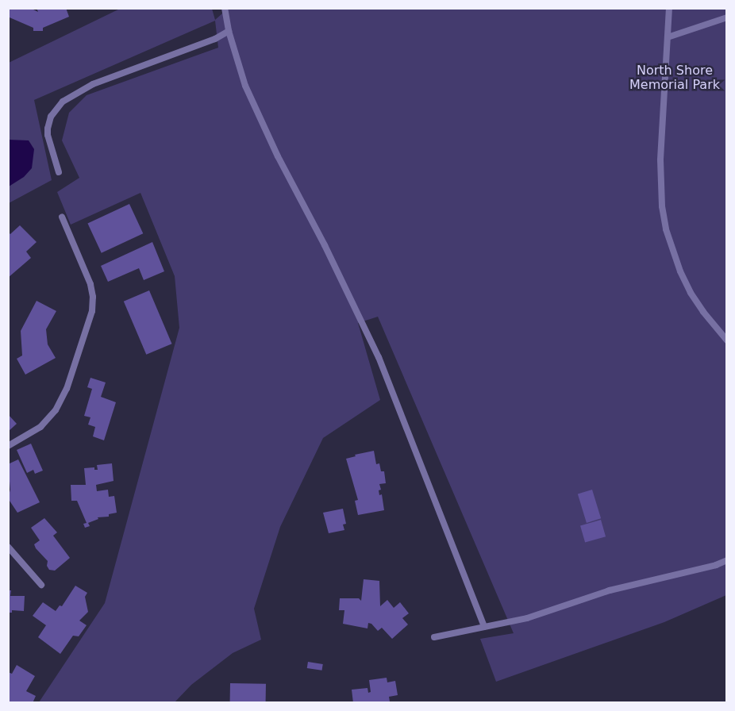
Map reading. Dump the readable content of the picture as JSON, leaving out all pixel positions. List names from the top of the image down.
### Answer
{
  "parks": ["North Shore Memorial Park"]
}
